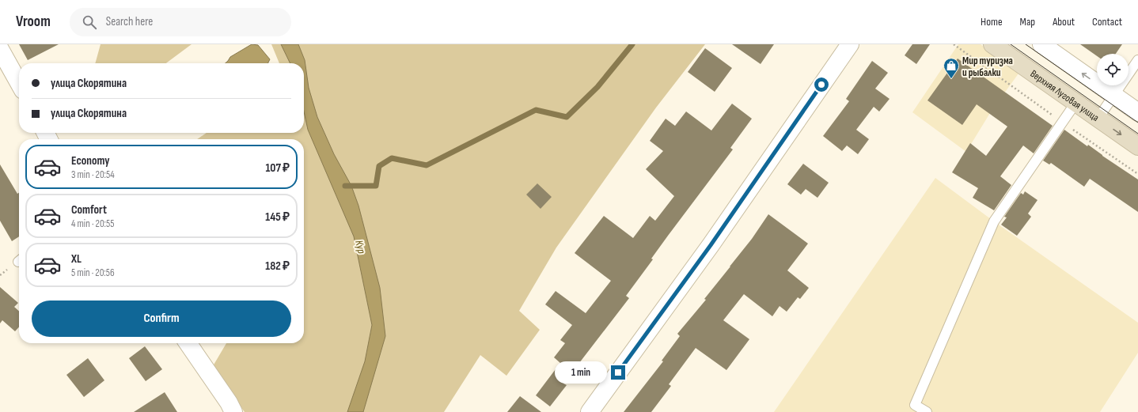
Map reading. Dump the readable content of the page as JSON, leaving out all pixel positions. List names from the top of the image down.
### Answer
{
  "streets": {
    "main road": ["Верхняя Луговая улица"]
  },
  "water": ["Кур"],
  "places": {
    "shop": ["Мир туризма и рыбалки"]
  },
  "page": {
    "header": "Vroom",
    "search": "Search here",
    "nav": [
      "Home",
      "Map",
      "About",
      "Contact"
    ],
    "banner": ["улица Скорятина", "улица Скорятина"],
    "list": [
      {
        "name": "Economy",
        "note": "3 min · 20:54",
        "value": "107 ₽"
      },
      {
        "name": "Comfort",
        "note": "4 min · 20:55",
        "value": "145 ₽"
      },
      {
        "name": "XL",
        "note": "5 min · 20:56",
        "value": "182 ₽"
      }
    ],
    "buttons": "Confirm",
    "bubble": "1 min"
  }
}
